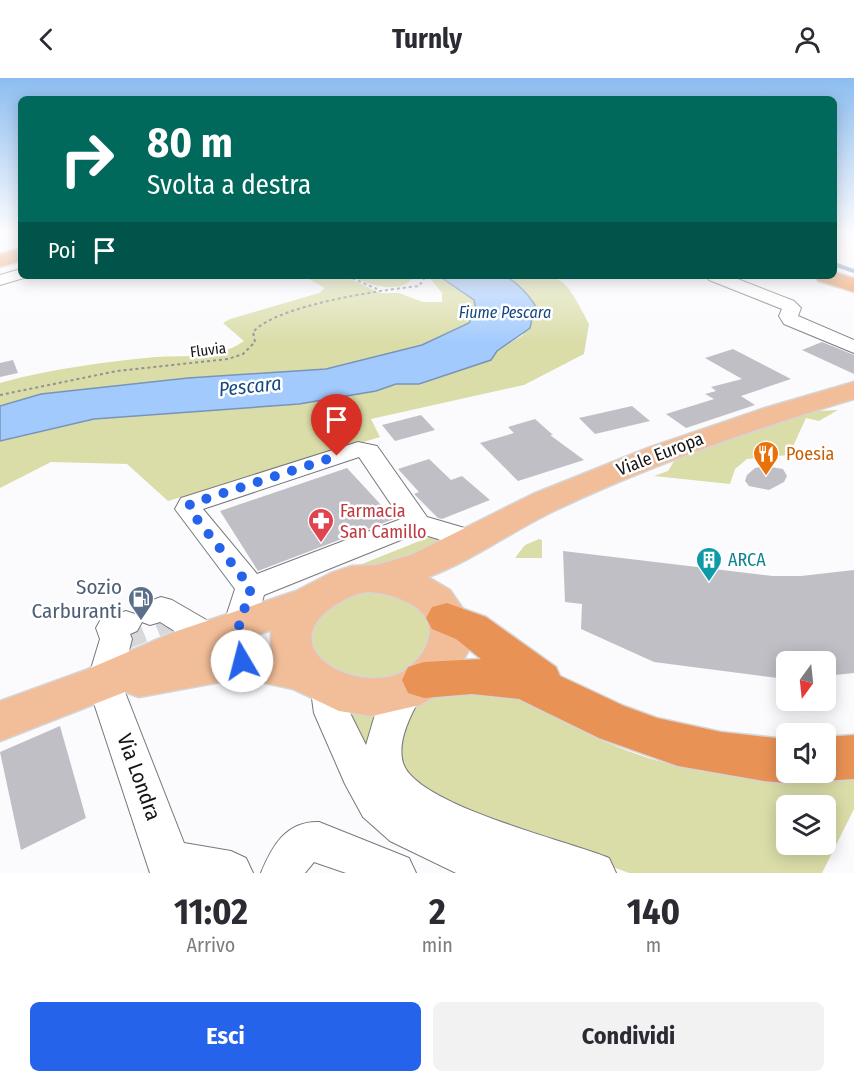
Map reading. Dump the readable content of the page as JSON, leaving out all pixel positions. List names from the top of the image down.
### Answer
{
  "streets": {
    "main road": ["Viale Europa"],
    "street": ["Via Londra"],
    "path": ["Fluvia"]
  },
  "water": ["Fiume Pescara", "Pescara"],
  "places": {
    "restaurant": ["Poesia"],
    "pharmacy": ["Farmacia San Camillo"],
    "building": ["ARCA"],
    "fuel station": ["Sozio Carburanti"]
  },
  "north": "bottom",
  "page": {
    "header": "Turnly",
    "turn": ["80 m", "Svolta a destra"],
    "then": "Poi",
    "eta": [
      "11:02",
      "Arrivo",
      "2",
      "min",
      "140",
      "m"
    ],
    "buttons": ["Esci", "Condividi"]
  }
}
